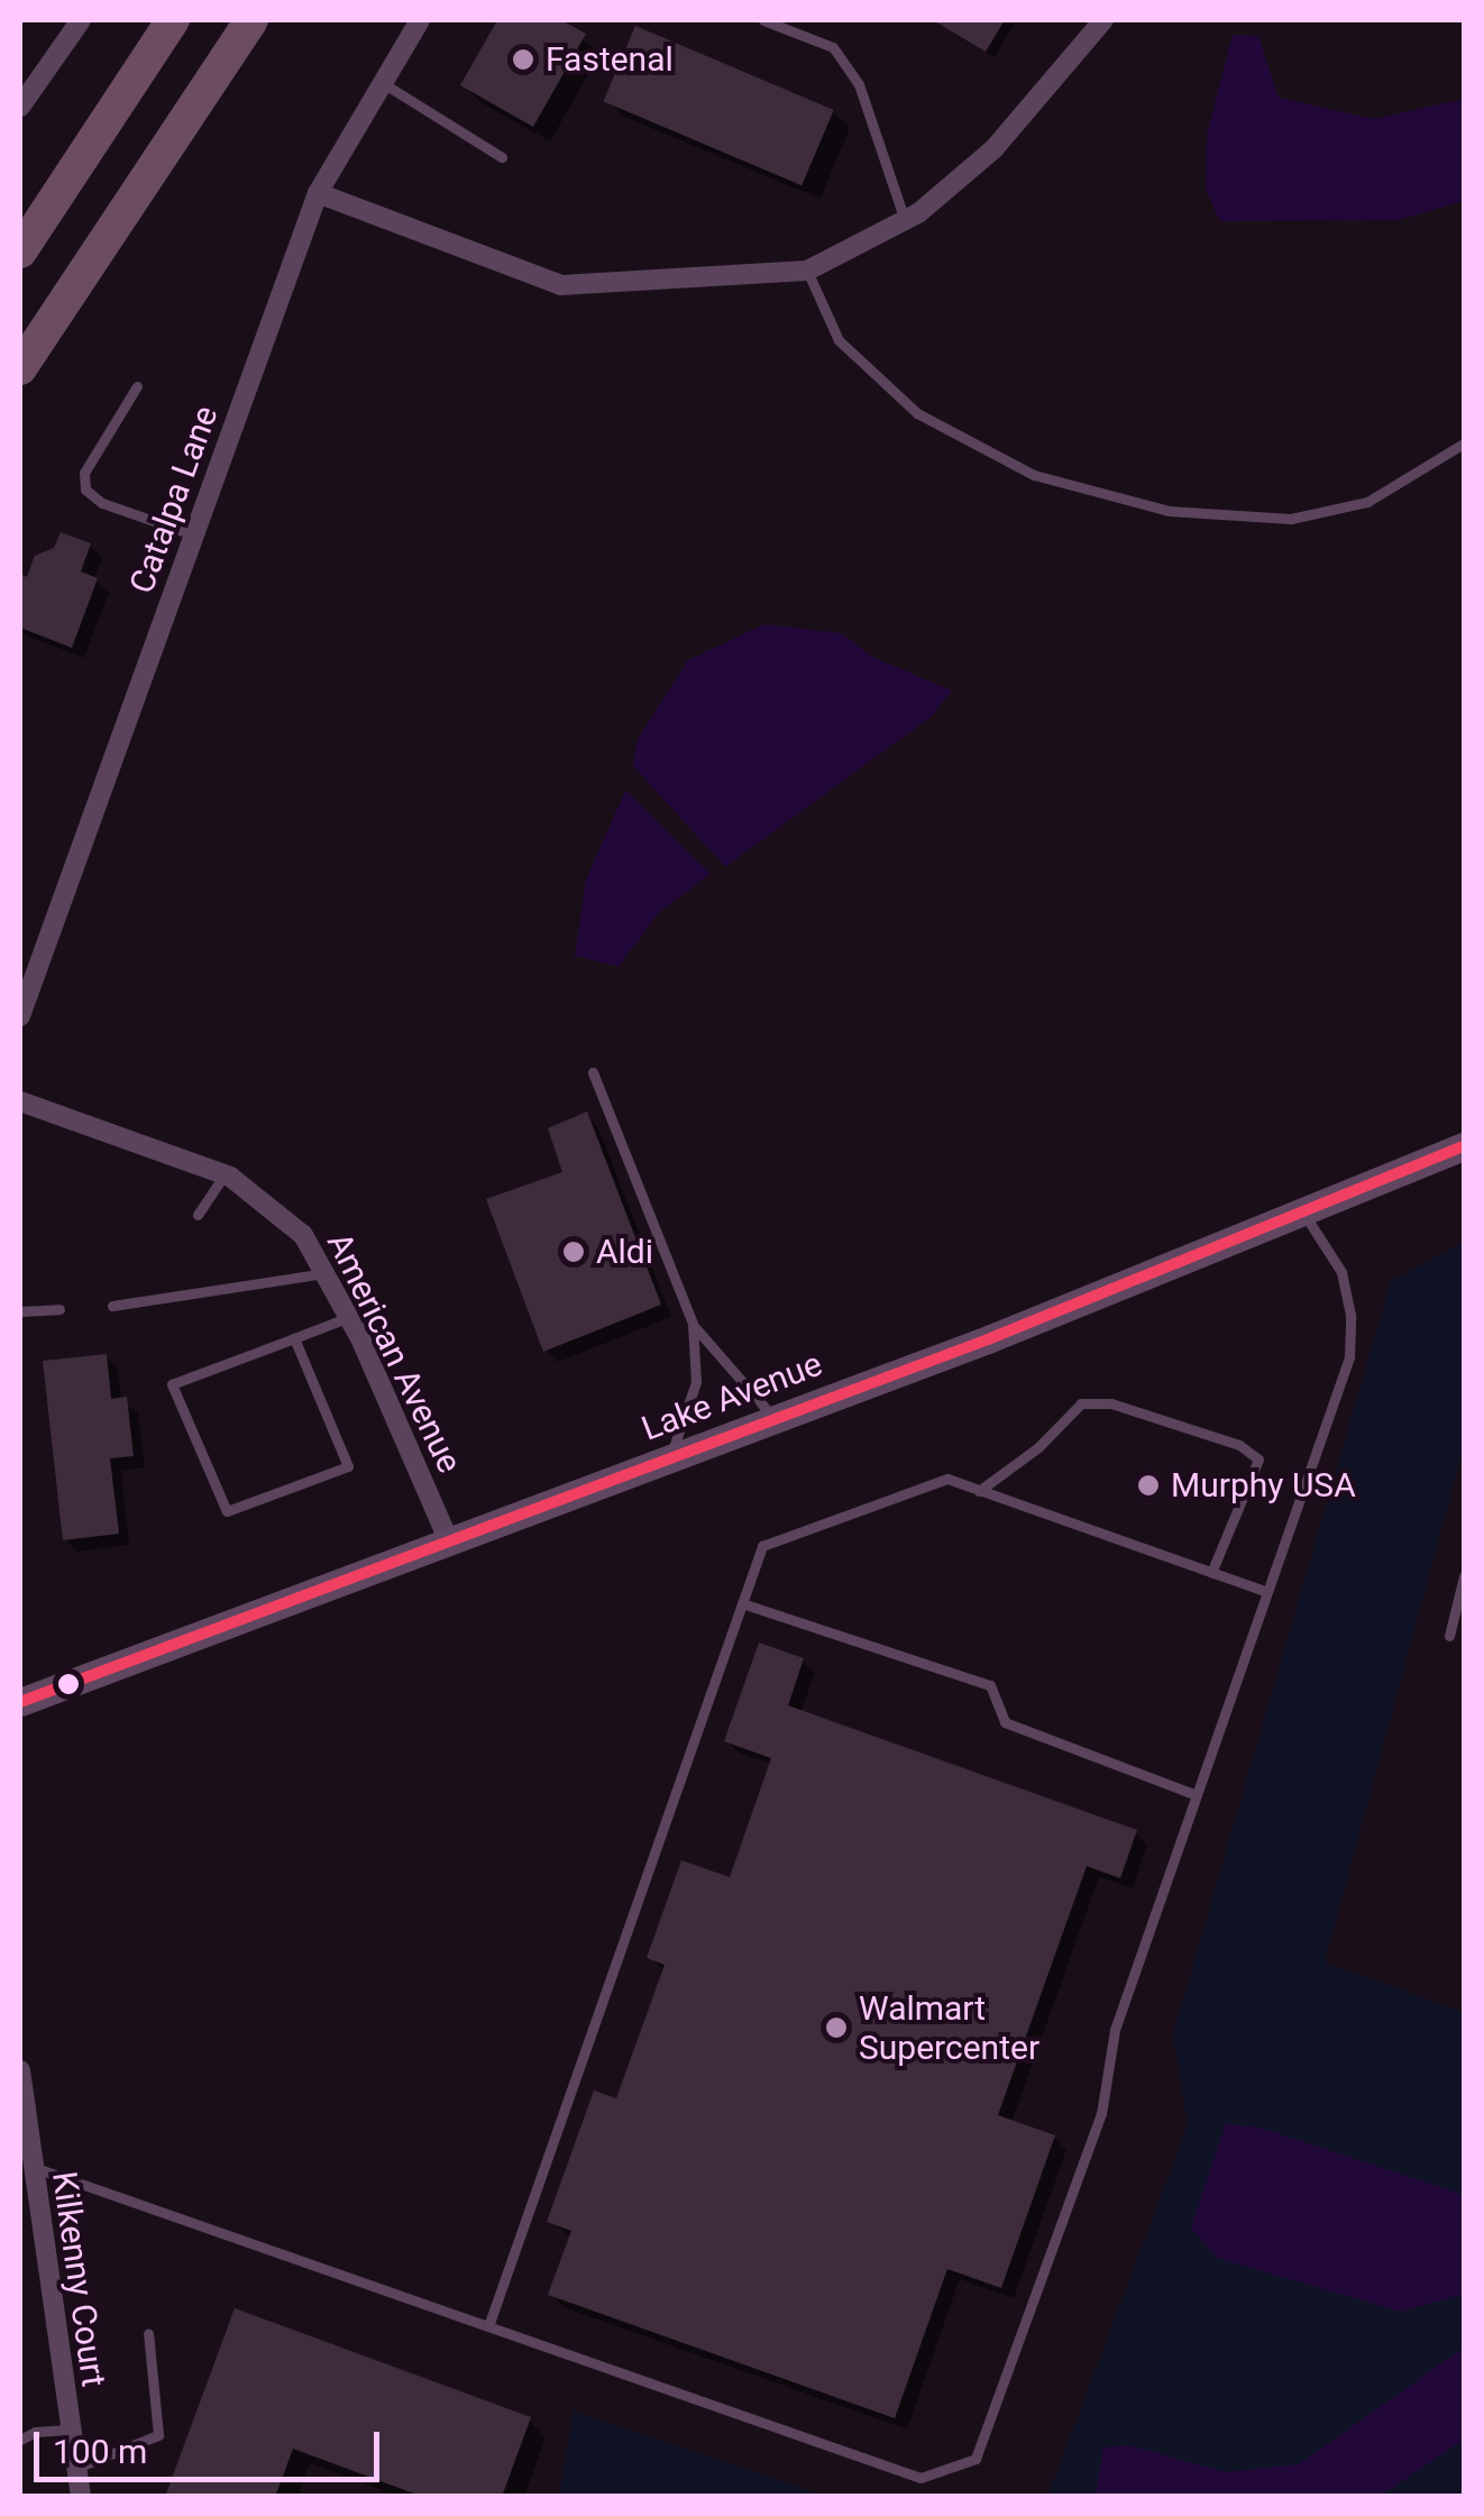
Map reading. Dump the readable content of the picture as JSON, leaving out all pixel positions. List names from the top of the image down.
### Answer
{
  "streets": {
    "street": [
      "Catalpa Lane",
      "American Avenue",
      "Lake Avenue",
      "Kilkenny Court"
    ]
  },
  "crossings": [
    ["American Avenue", "Lake Avenue"]
  ],
  "places": [
    "Fastenal",
    "Aldi",
    "Murphy USA",
    "Walmart Supercenter"
  ],
  "scale_bar": "100 m"
}
